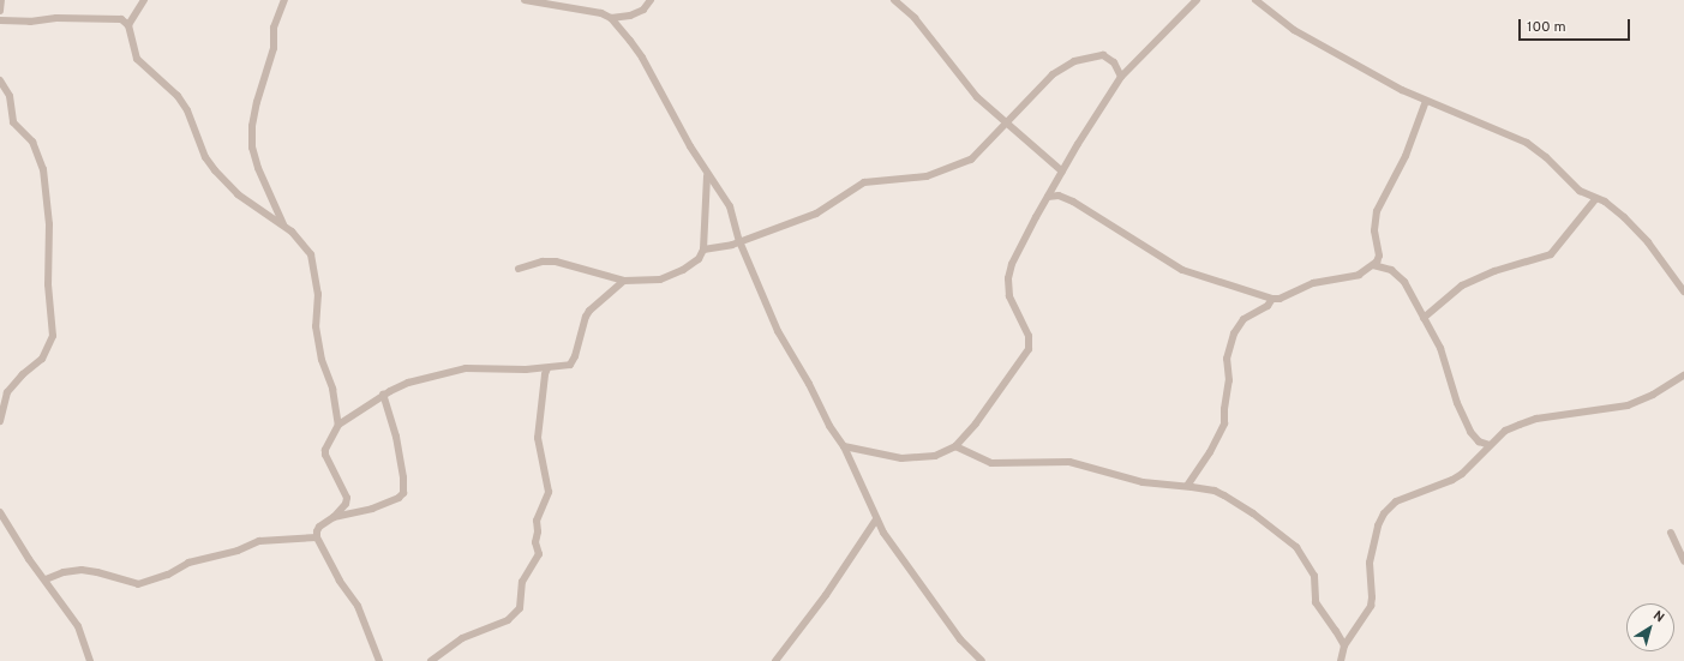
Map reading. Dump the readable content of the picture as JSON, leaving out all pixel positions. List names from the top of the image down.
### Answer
{
  "scale_bar": "100 m",
  "north": "top right"
}
